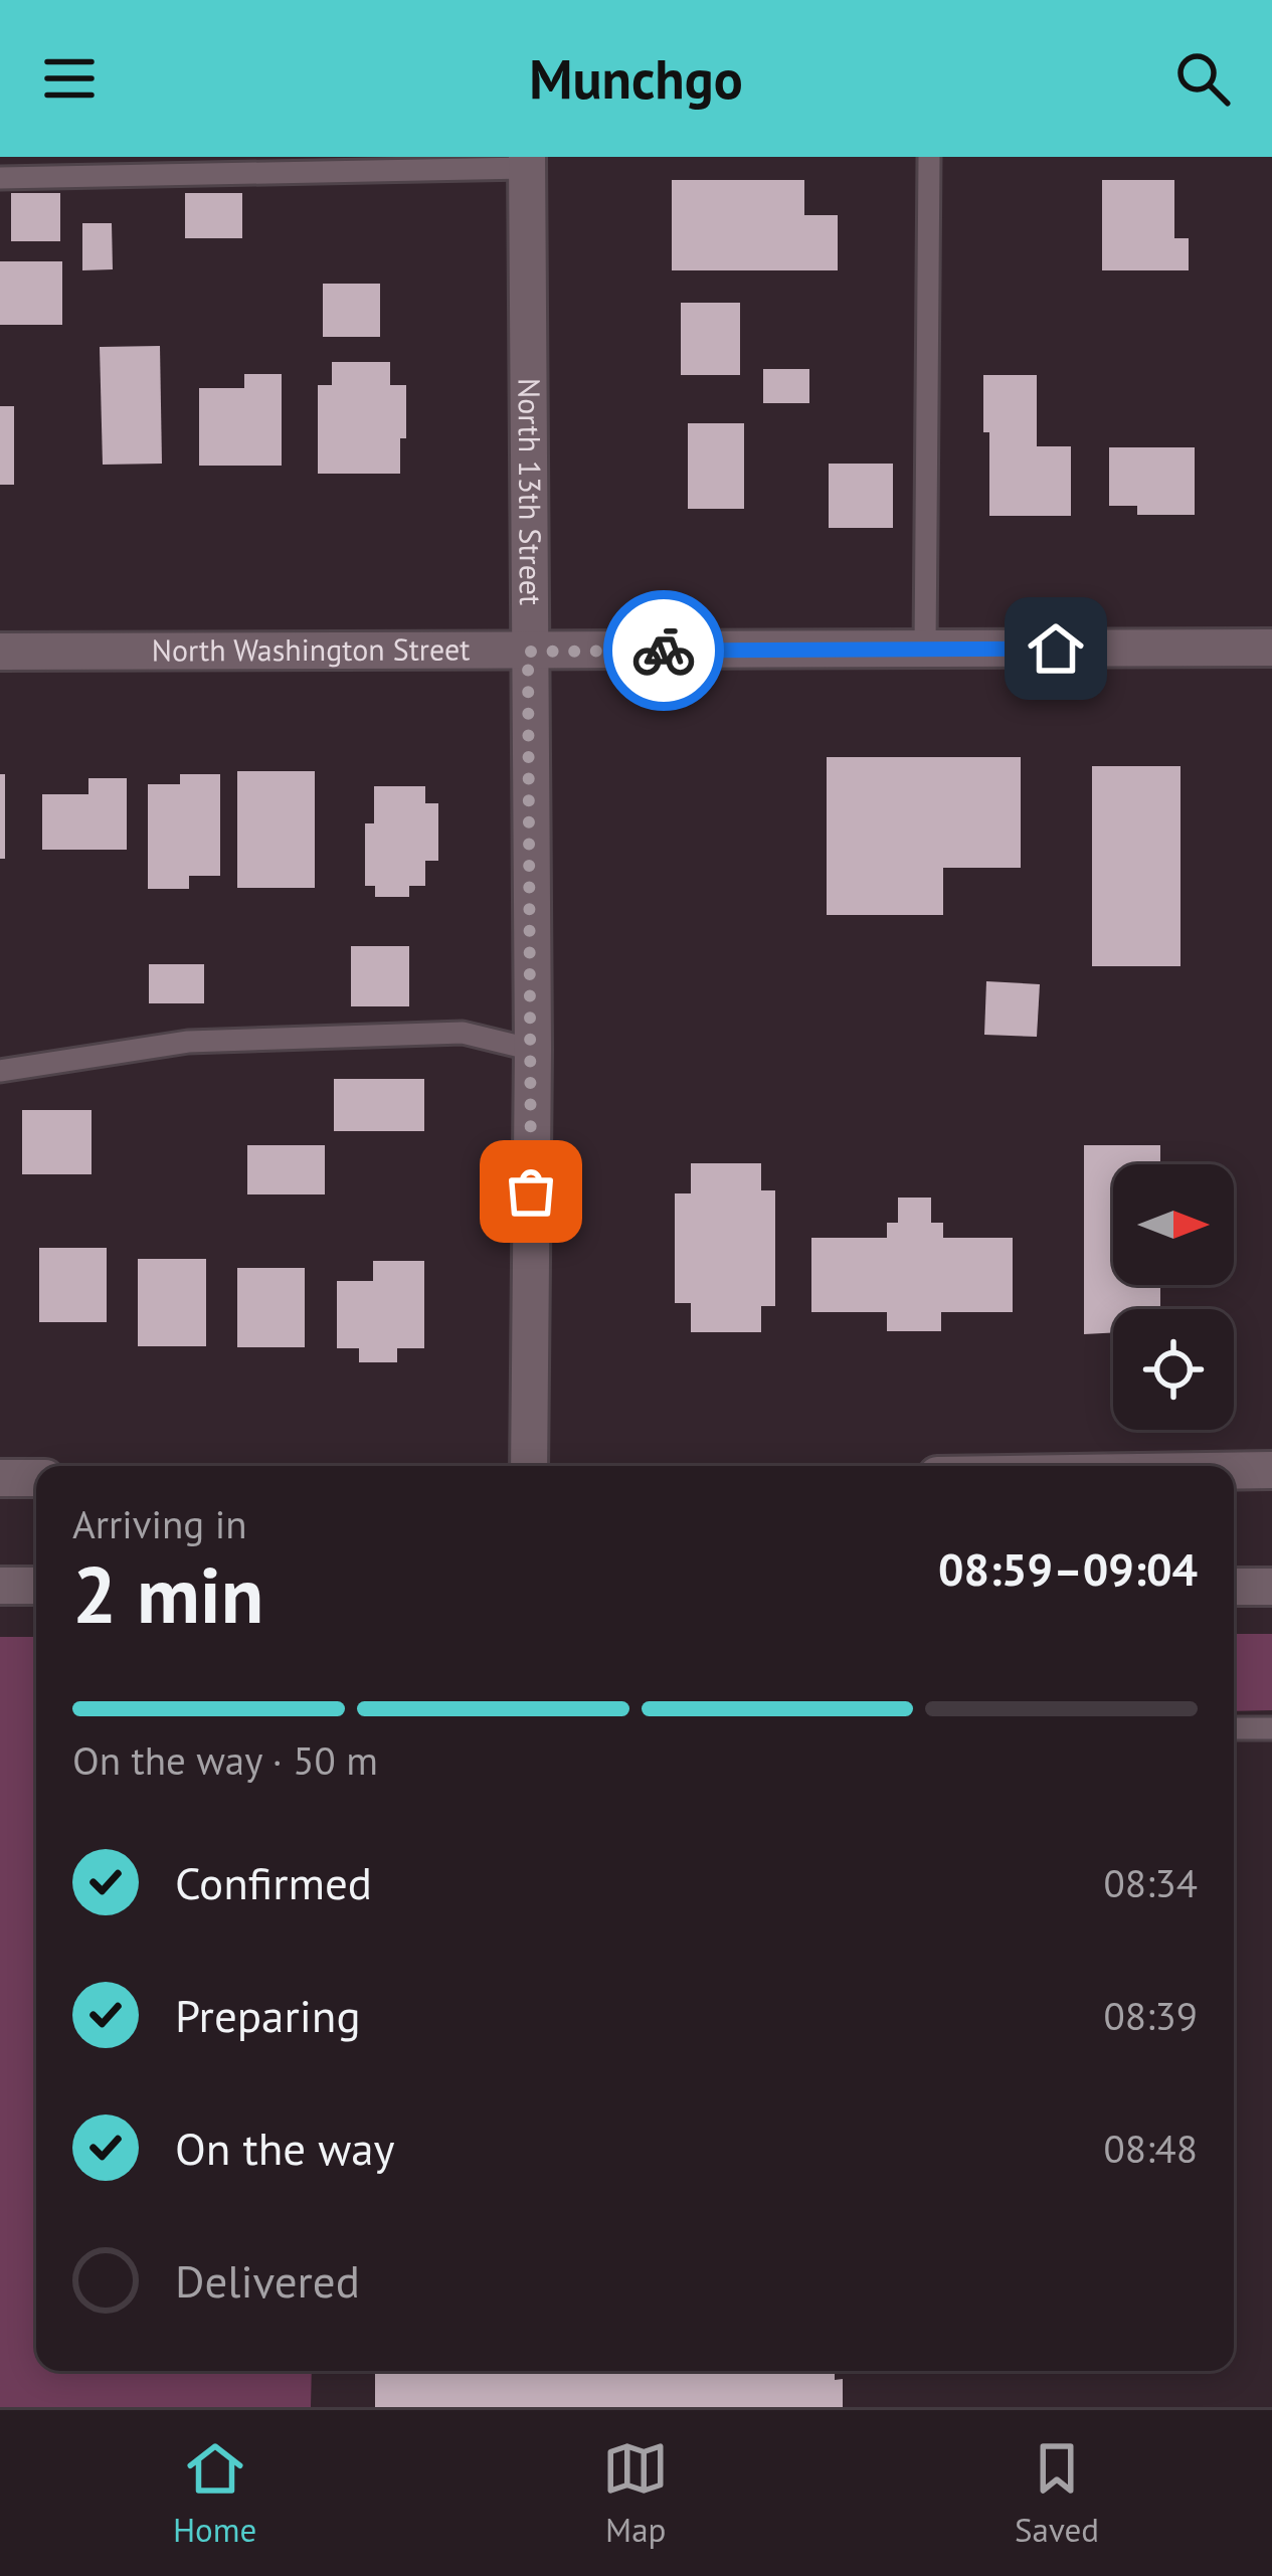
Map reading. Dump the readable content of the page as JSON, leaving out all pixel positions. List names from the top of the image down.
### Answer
{
  "streets": {
    "street": ["North 13th Street", "North Washington Street"]
  },
  "crossings": [
    ["North 13th Street", "North Washington Street"]
  ],
  "north": "right",
  "page": {
    "header": "Munchgo",
    "heading": ["2 min", "Arriving in", "08:59–09:04"],
    "bar": "On the way · 50 m",
    "list": [
      ["Confirmed", "08:34"],
      ["Preparing", "08:39"],
      ["On the way", "08:48"],
      "Delivered"
    ],
    "tabs": ["Home", "Map", "Saved"]
  }
}
